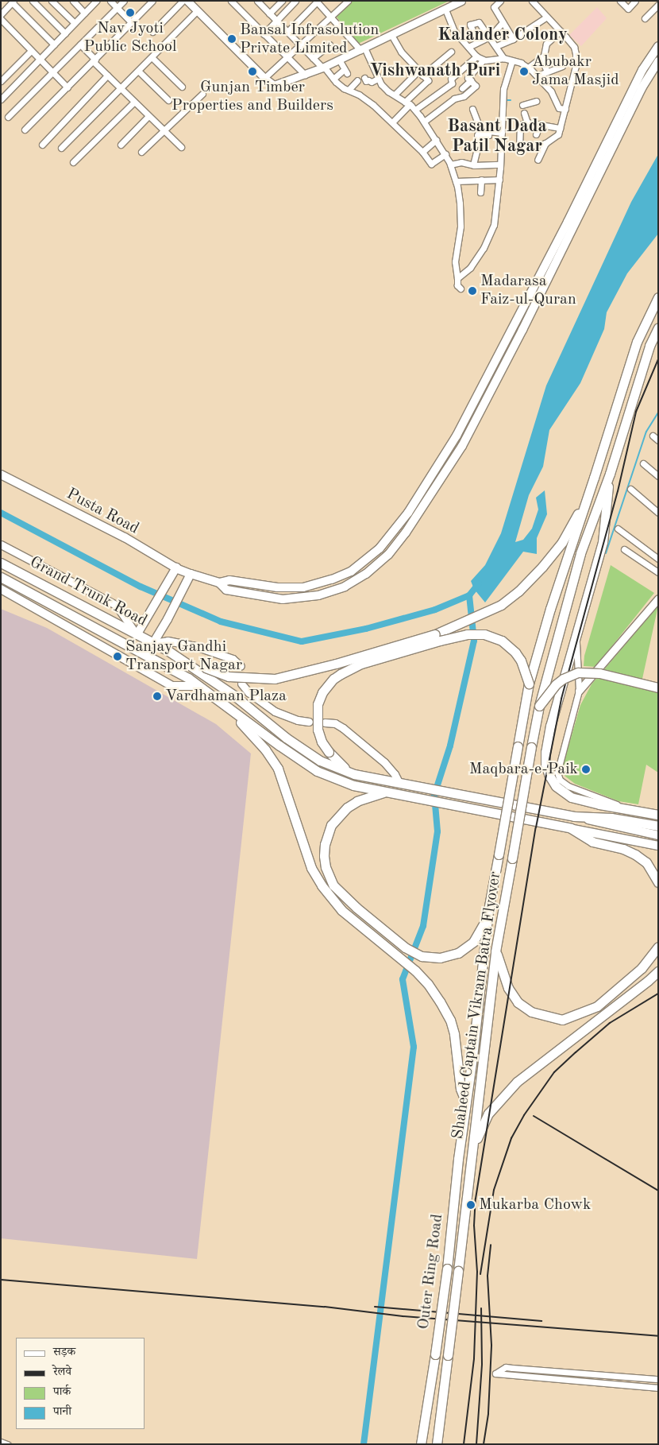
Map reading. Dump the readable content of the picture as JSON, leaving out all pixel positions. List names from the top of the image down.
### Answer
{
  "streets": {
    "highway": ["Grand Trunk Road", "Shaheed Captain Vikram Batra Flyover", "Outer Ring Road"],
    "main road": ["Pusta Road"]
  },
  "crossings": [
    ["Shaheed Captain Vikram Batra Flyover", "Outer Ring Road"]
  ],
  "districts": ["Kalander Colony", "Vishwanath Puri", "Basant Dada Patil Nagar"],
  "places": [
    "Nav Jyoti Public School",
    "Bansal Infrasolution Private Limited",
    "Gunjan Timber Properties and Builders",
    "Abubakr Jama Masjid",
    "Madarasa Faiz-ul-Quran",
    "Sanjay Gandhi Transport Nagar",
    "Vardhaman Plaza",
    "Maqbara-e-Paik",
    "Mukarba Chowk"
  ],
  "legend": [
    "सड़क",
    "रेलवे",
    "पार्क",
    "पानी"
  ]
}
